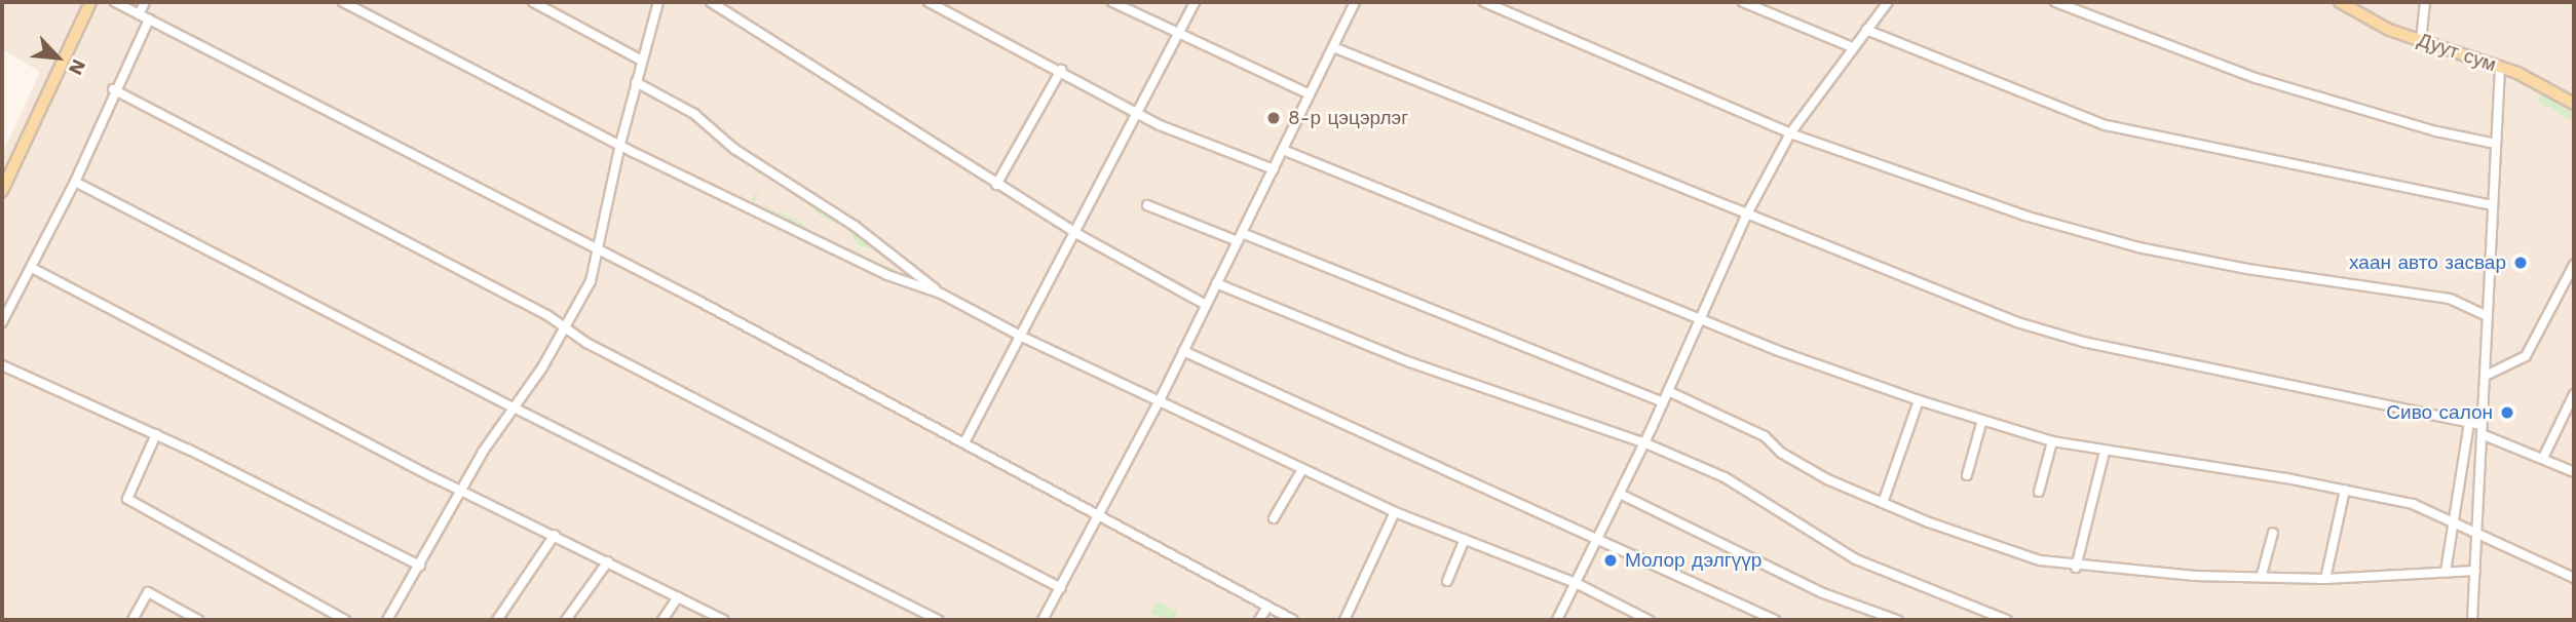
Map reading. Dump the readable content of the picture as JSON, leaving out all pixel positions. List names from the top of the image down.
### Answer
{
  "streets": {
    "main road": ["Дуут сум"]
  },
  "places": [
    "8-р цэцэрлэг",
    "хаан авто засвар",
    "Сиво салон",
    "Молор дэлгүүр"
  ],
  "north": "bottom right"
}
